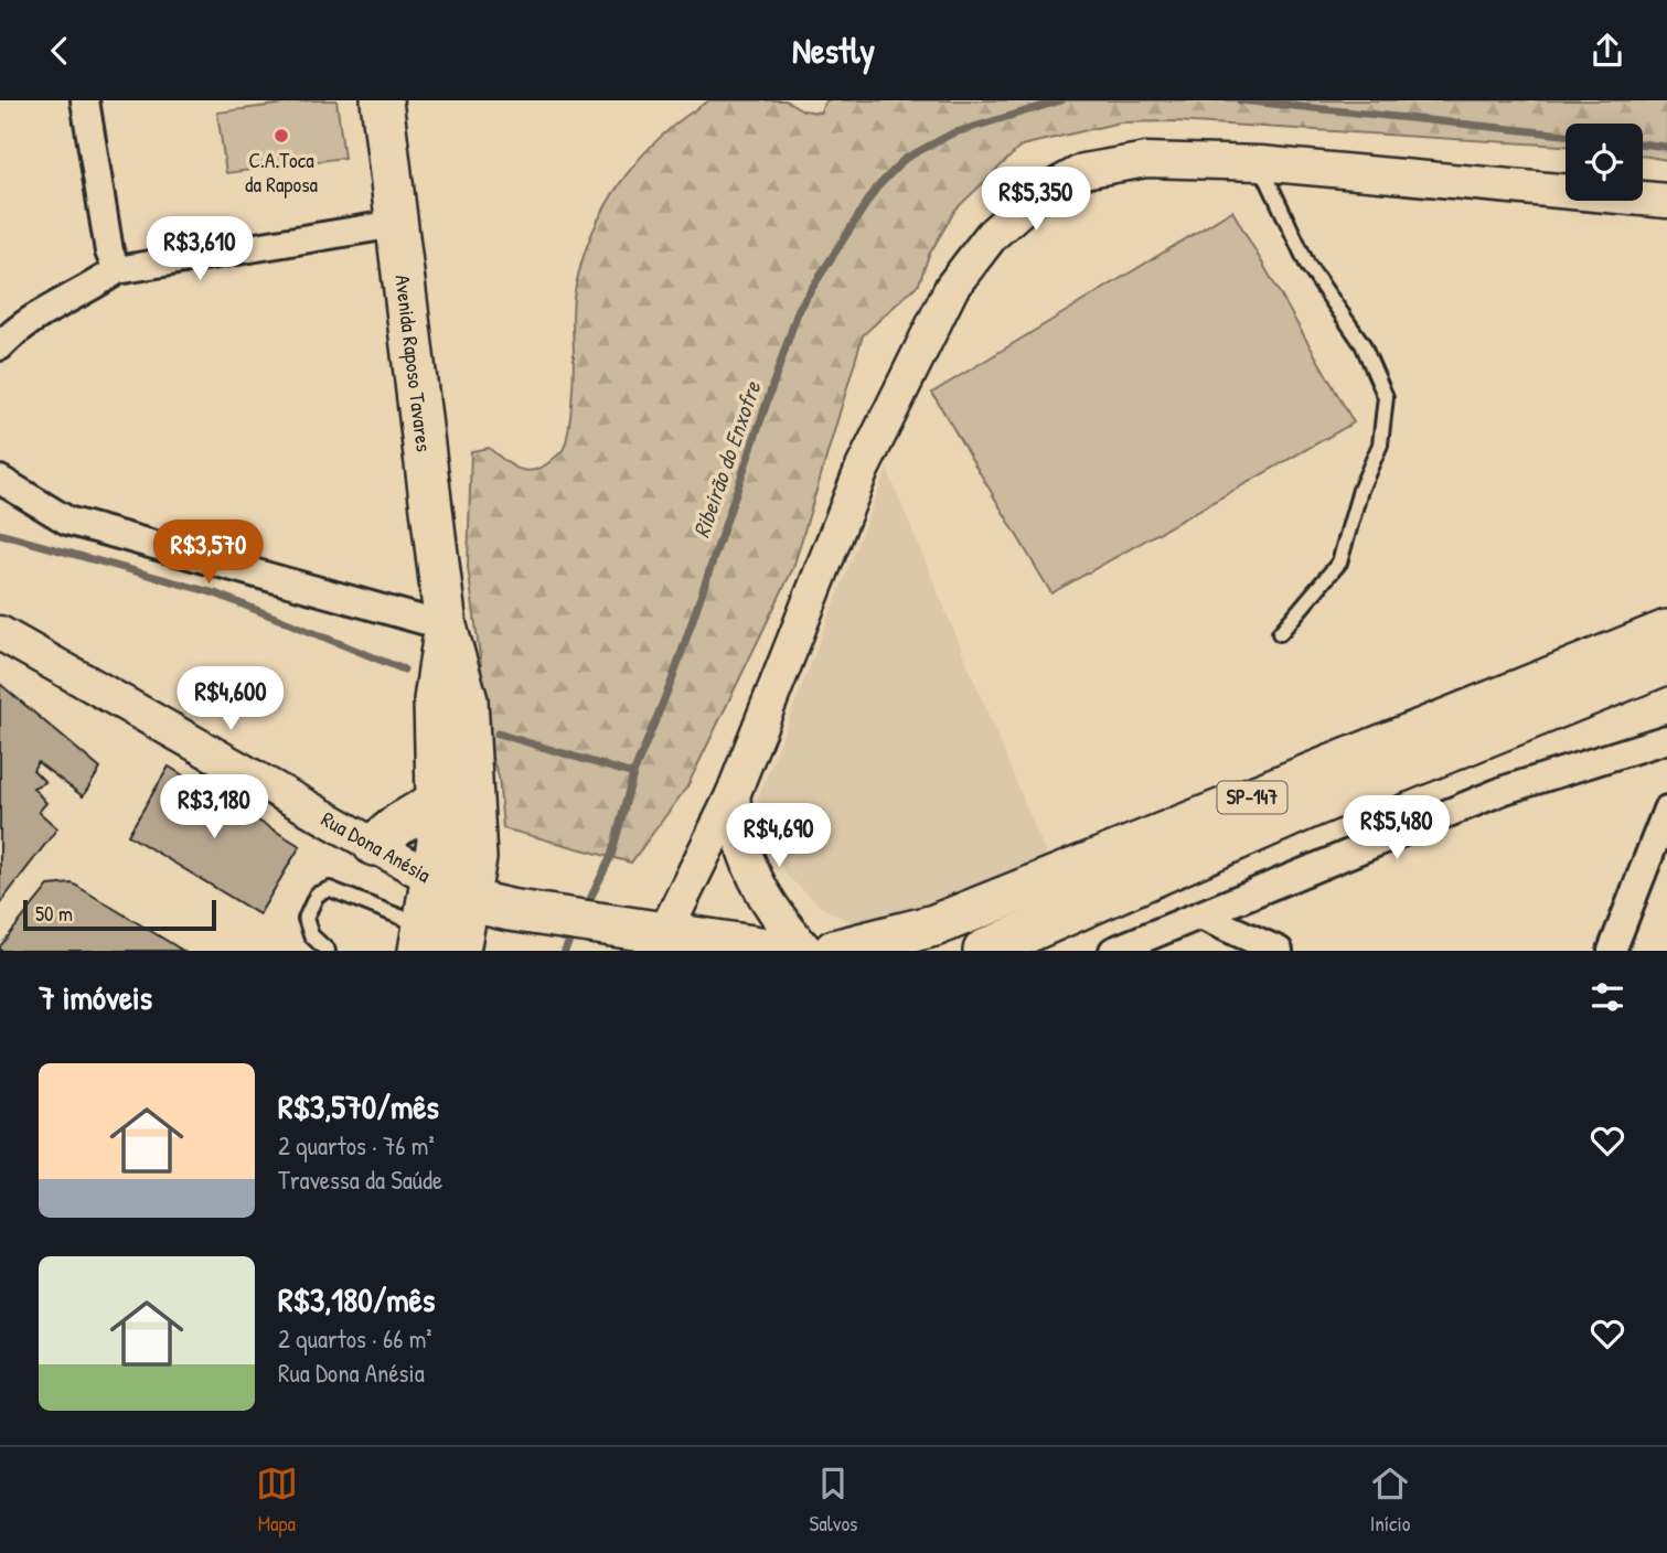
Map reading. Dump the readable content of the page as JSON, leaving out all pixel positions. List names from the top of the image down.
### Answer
{
  "streets": {
    "main road": ["Avenida Raposo Tavares", "SP-147", "Rua Dona Anésia"]
  },
  "crossings": [
    ["Avenida Raposo Tavares", "Rua Dona Anésia"]
  ],
  "water": ["Ribeirão do Enxofre"],
  "places": ["C.A.Toca da Raposa"],
  "scale_bar": "50 m",
  "page": {
    "header": "Nestly",
    "price": [
      "R$5,350",
      "R$3,610",
      "R$3,570",
      "R$4,600",
      "R$3,180",
      "R$5,480",
      "R$4,690"
    ],
    "scale": "50 m",
    "heading": "7 imóveis",
    "list": [
      {
        "name": "R$3,570/mês",
        "note": "2 quartos · 76 m² · Travessa da Saúde"
      },
      {
        "name": "R$3,180/mês",
        "note": "2 quartos · 66 m² · Rua Dona Anésia"
      }
    ],
    "tabs": ["Mapa", "Salvos", "Início"]
  }
}
